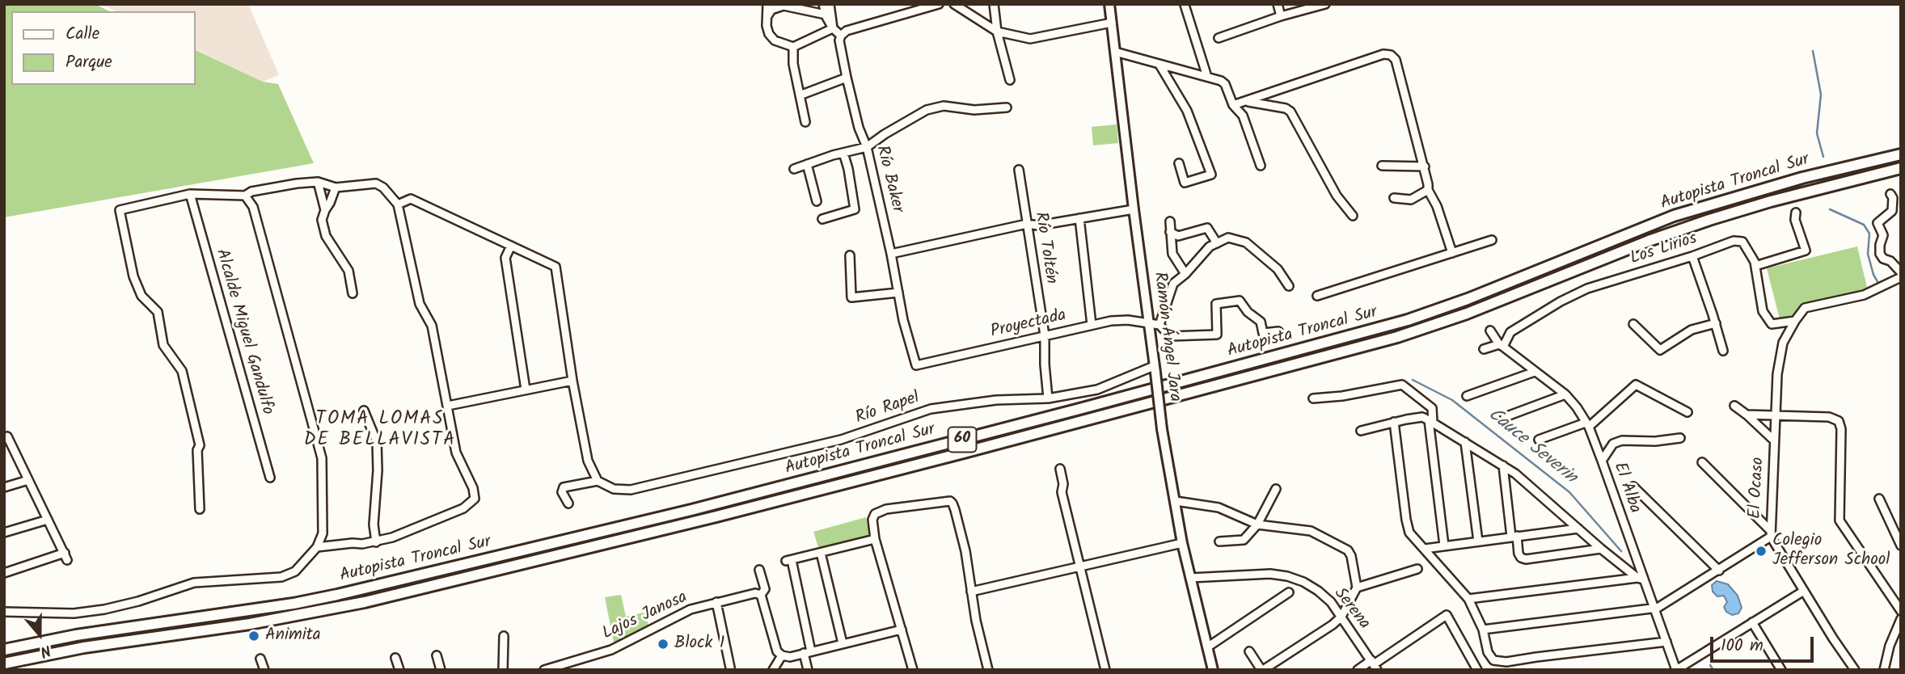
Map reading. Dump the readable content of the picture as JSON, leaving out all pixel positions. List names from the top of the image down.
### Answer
{
  "streets": {
    "highway": ["Autopista Troncal Sur", "60"],
    "main road": ["Ramón Ángel Jara"],
    "street": [
      "Río Baker",
      "Río Toltén",
      "Los Lirios",
      "Proyectada",
      "Alcalde Miguel Gandulfo",
      "Río Rapel",
      "El Alba",
      "El Ocaso",
      "Serena",
      "Lajos Janosa"
    ]
  },
  "crossings": [
    ["Río Baker", "Proyectada"],
    ["Río Toltén", "Proyectada"],
    ["Río Toltén", "Río Rapel"],
    ["Los Lirios", "El Alba"],
    ["Los Lirios", "El Ocaso"],
    ["Proyectada", "Ramón Ángel Jara"],
    ["Ramón Ángel Jara", "Río Rapel"],
    ["Ramón Ángel Jara", "Serena"]
  ],
  "districts": ["TOMA LOMAS DE BELLAVISTA"],
  "water": ["Cauce Severin"],
  "places": ["Colegio Jefferson School", "Animita", "Block 1"],
  "legend": ["Calle", "Parque"],
  "scale_bar": "100 m",
  "north": "bottom"
}
